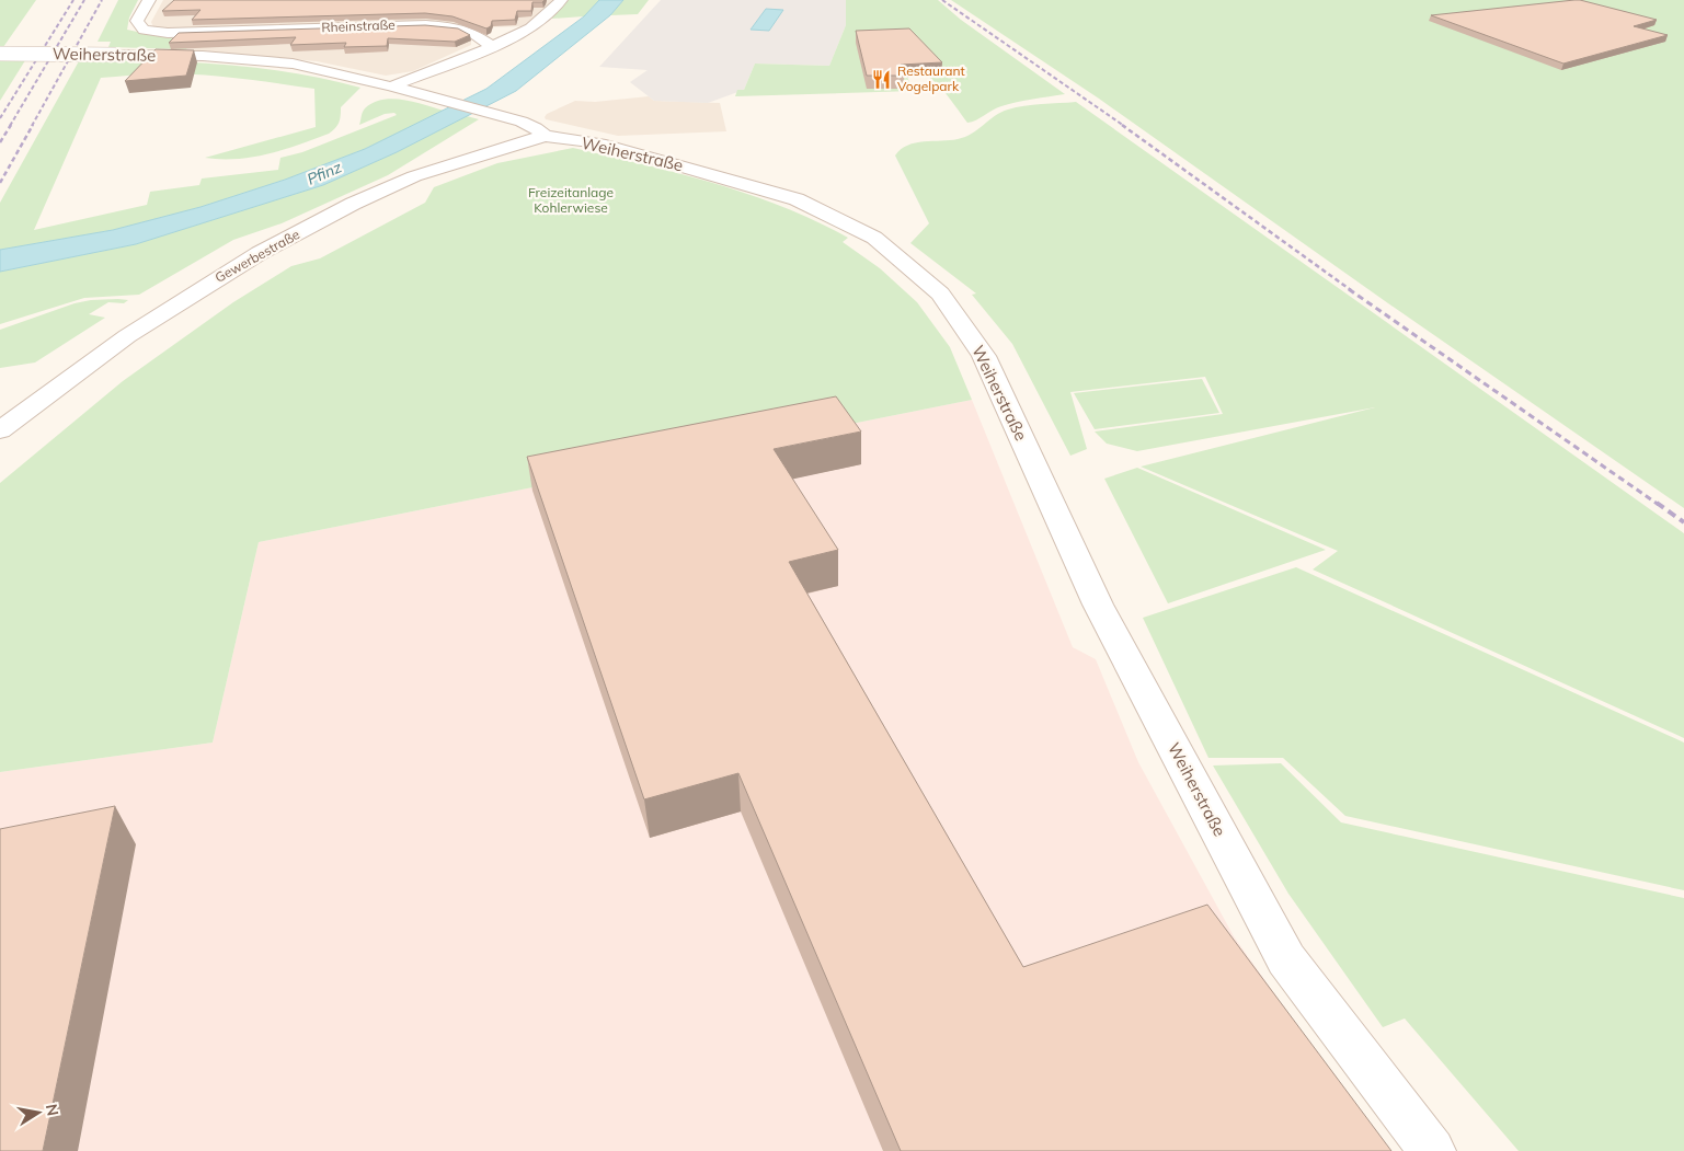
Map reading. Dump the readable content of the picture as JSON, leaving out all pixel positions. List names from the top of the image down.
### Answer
{
  "streets": {
    "street": ["Rheinstraße", "Weiherstraße", "Gewerbestraße"]
  },
  "crossings": [
    ["Weiherstraße", "Gewerbestraße"]
  ],
  "water": ["Pfinz"],
  "parks": ["Freizeitanlage Kohlerwiese"],
  "places": {
    "restaurant": ["Restaurant Vogelpark"]
  },
  "north": "right"
}
